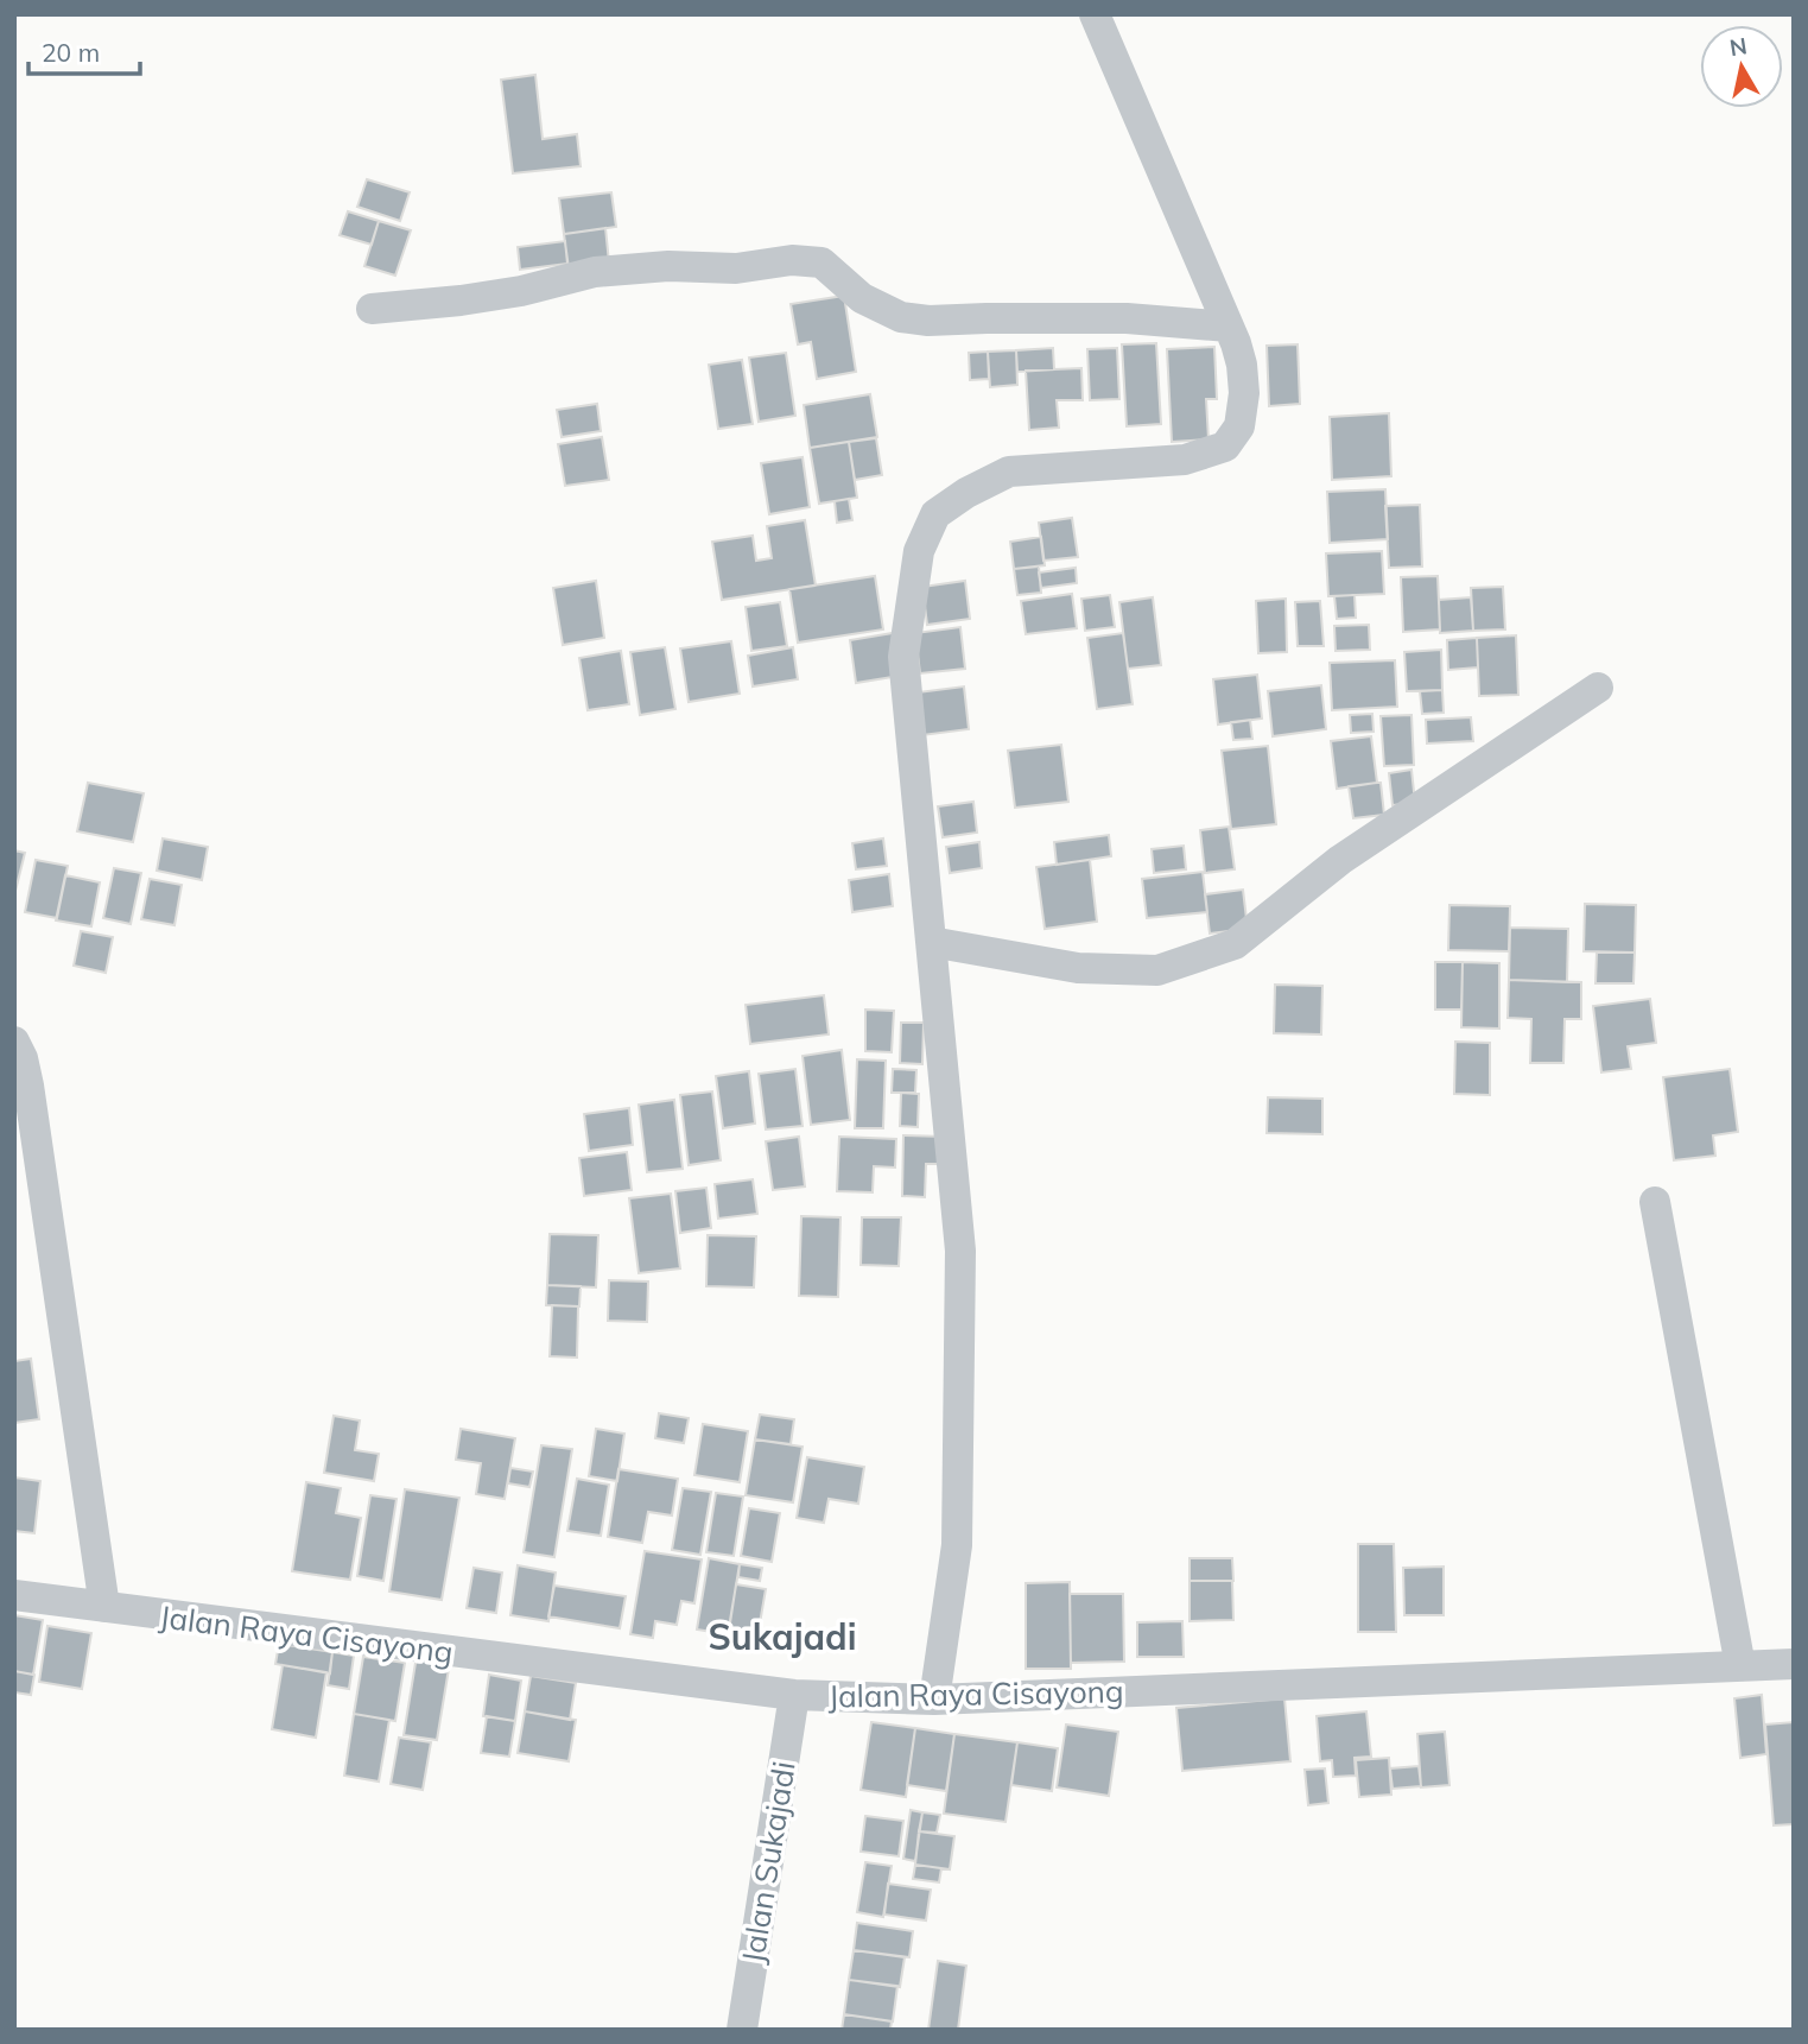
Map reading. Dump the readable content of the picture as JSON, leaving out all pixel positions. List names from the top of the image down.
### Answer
{
  "streets": {
    "street": ["Jalan Raya Cisayong", "Jalan Sukajadi"]
  },
  "crossings": [
    ["Jalan Raya Cisayong", "Jalan Sukajadi"]
  ],
  "districts": ["Sukajadi"],
  "scale_bar": "20 m",
  "north": "top"
}
